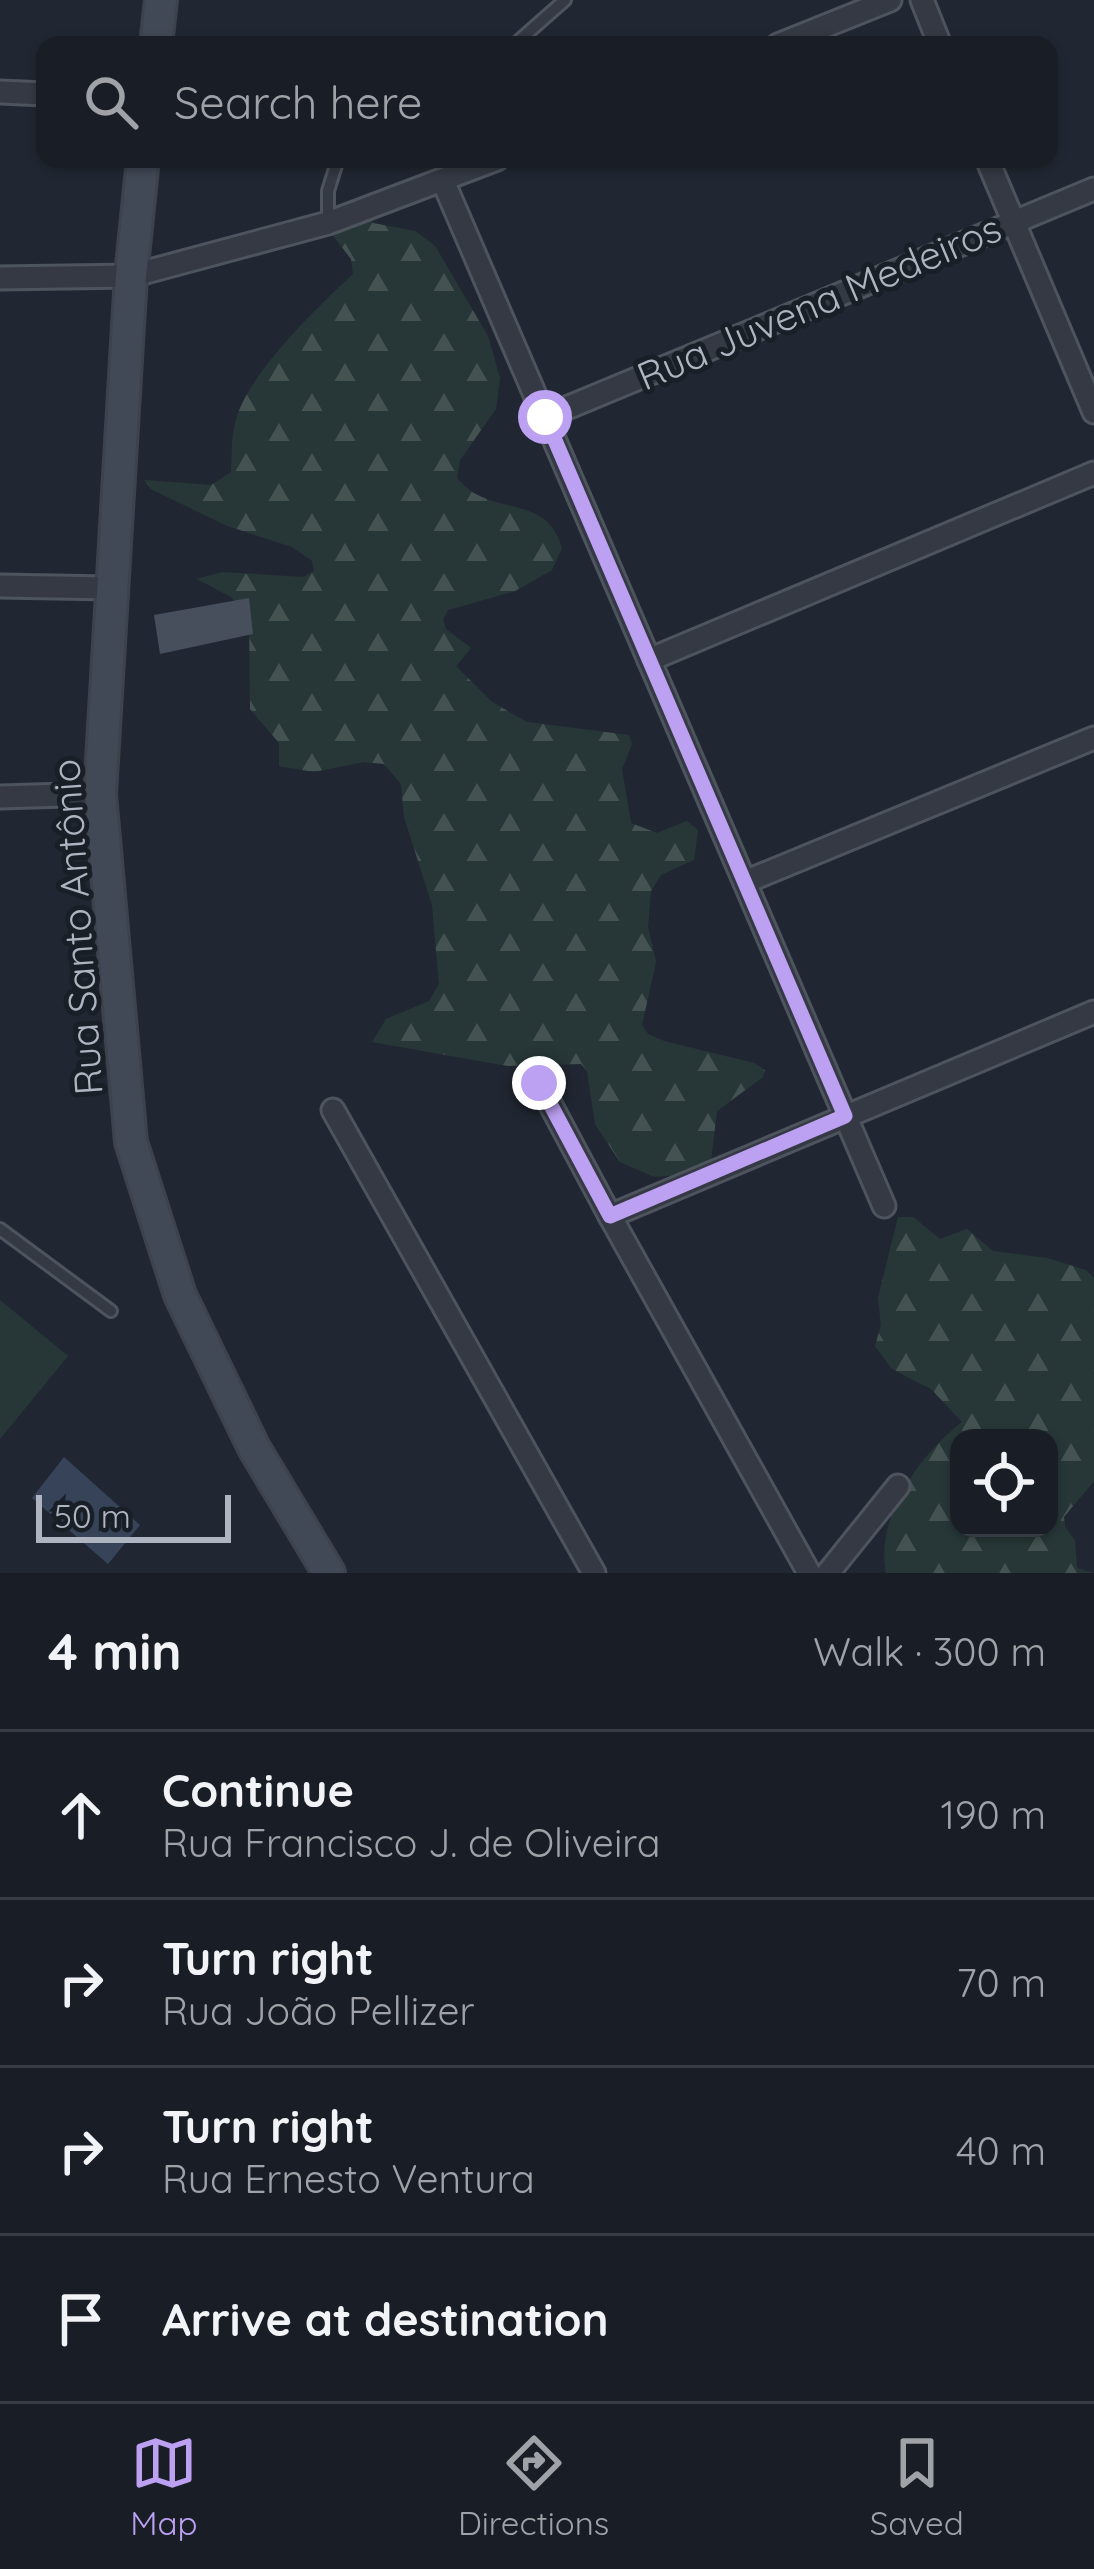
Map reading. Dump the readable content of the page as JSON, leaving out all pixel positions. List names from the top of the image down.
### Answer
{
  "streets": {
    "main road": ["Rua Santo Antônio"],
    "street": ["Rua Juvena Medeiros"]
  },
  "scale_bar": "50 m",
  "page": {
    "search": "Search here",
    "scale": "50 m",
    "heading": ["4 min", "Walk · 300 m"],
    "list": [
      ["Continue", "Rua Francisco J. de Oliveira", "190 m"],
      ["Turn right", "Rua João Pellizer", "70 m"],
      ["Turn right", "Rua Ernesto Ventura", "40 m"],
      "Arrive at destination"
    ],
    "nav": ["Map", "Directions", "Saved"]
  }
}
